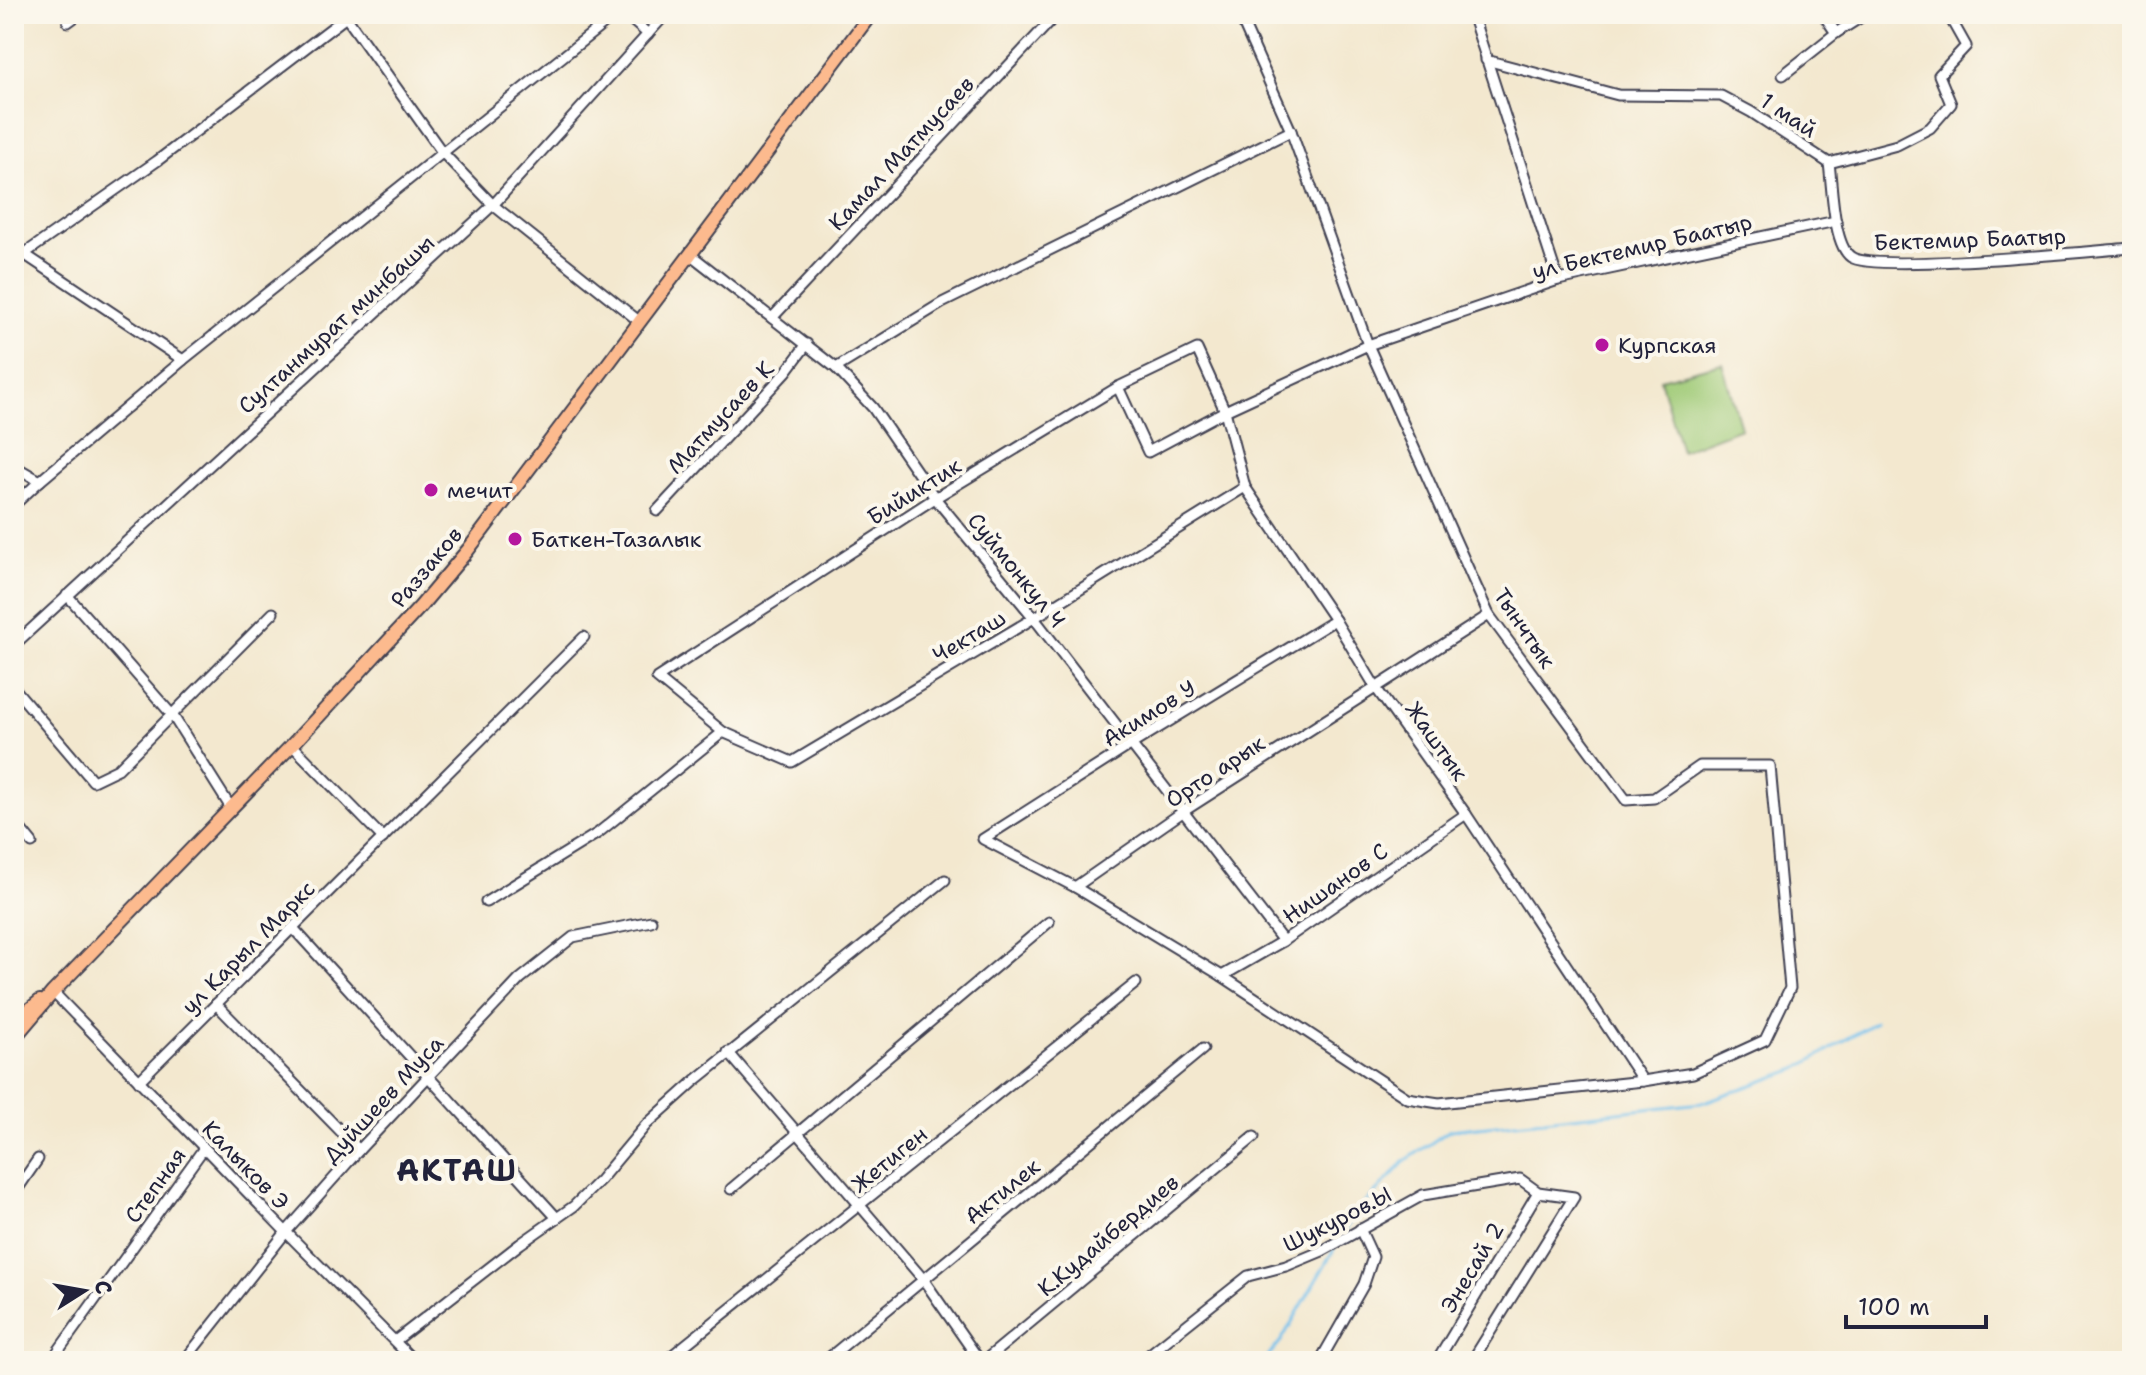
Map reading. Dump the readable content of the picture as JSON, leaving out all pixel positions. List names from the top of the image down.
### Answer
{
  "streets": {
    "main road": ["Раззаков"],
    "street": [
      "1 май",
      "Камал Матмусаев",
      "Бектемир Баатыр",
      "ул Бектемир Баатыр",
      "Султанмурат минбашы",
      "Матмусаев К",
      "Бийиктик",
      "Суймонкул Ч",
      "Тынчтык",
      "Чекташ",
      "Акимов У",
      "Жаштык",
      "Орто арык",
      "Нишанов С",
      "ул Карыл Маркс",
      "Дуйшеев Муса",
      "Жетиген",
      "Калыков Э",
      "Степная",
      "Актилек",
      "Шукуров.Ы",
      "К.Кудайбердиев",
      "Энесай 2"
    ]
  },
  "crossings": [
    ["1 май", "Бектемир Баатыр"],
    ["Камал Матмусаев", "Суймонкул Ч"],
    ["Бектемир Баатыр", "ул Бектемир Баатыр"],
    ["ул Бектемир Баатыр", "Бийиктик"],
    ["ул Бектемир Баатыр", "Тынчтык"],
    ["ул Бектемир Баатыр", "Жаштык"],
    ["Матмусаев К", "Суймонкул Ч"],
    ["Бийиктик", "Суймонкул Ч"],
    ["Бийиктик", "Чекташ"],
    ["Бийиктик", "Жаштык"],
    ["Раззаков", "Суймонкул Ч"],
    ["Раззаков", "Калыков Э"],
    ["Суймонкул Ч", "Чекташ"],
    ["Суймонкул Ч", "Акимов У"],
    ["Суймонкул Ч", "Орто арык"],
    ["Суймонкул Ч", "Нишанов С"],
    ["Тынчтык", "Жаштык"],
    ["Тынчтык", "Орто арык"],
    ["Чекташ", "Жаштык"],
    ["Акимов У", "Жаштык"],
    ["Акимов У", "Орто арык"],
    ["Жаштык", "Орто арык"],
    ["Жаштык", "Нишанов С"],
    ["ул Карыл Маркс", "Калыков Э"],
    ["Дуйшеев Муса", "Калыков Э"],
    ["Калыков Э", "Степная"],
    ["Шукуров.Ы", "Энесай 2"]
  ],
  "districts": ["АКТАШ"],
  "places": ["Курпская", "мечит", "Баткен-Тазалык"],
  "scale_bar": "100 m",
  "north": "right"
}
